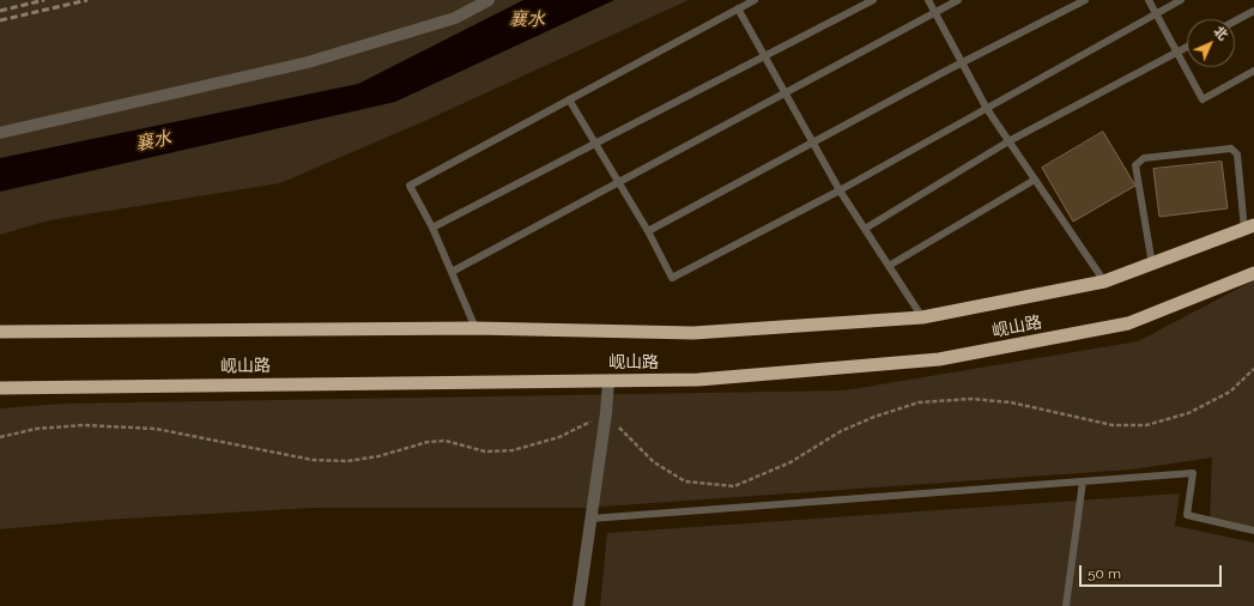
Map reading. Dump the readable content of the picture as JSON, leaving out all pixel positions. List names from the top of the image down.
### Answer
{
  "streets": {
    "highway": ["岘山路"]
  },
  "water": ["襄水"],
  "scale_bar": "50 m",
  "north": "top right"
}
